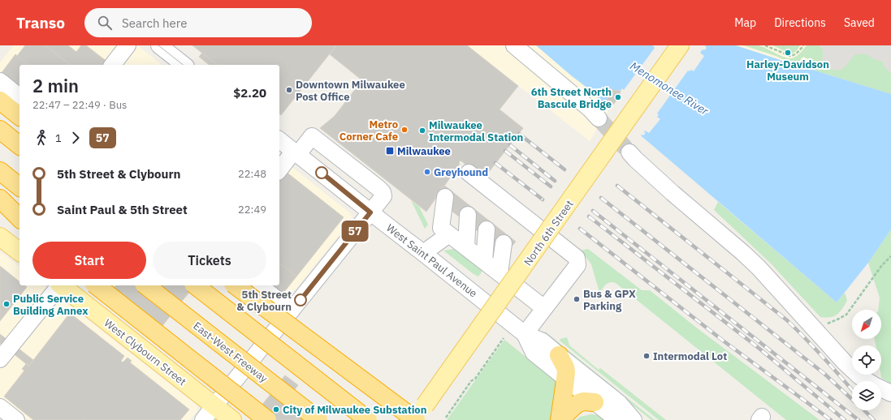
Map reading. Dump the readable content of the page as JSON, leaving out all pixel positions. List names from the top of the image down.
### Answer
{
  "streets": {
    "highway": ["East-West Freeway"],
    "main road": ["North 6th Street", "West Clybourn Street"],
    "street": ["West Saint Paul Avenue"]
  },
  "water": ["Menomonee River"],
  "places": {
    "other": [
      "Harley-Davidson Museum",
      "Downtown Milwaukee Post Office",
      "6th Street North Bascule Bridge",
      "Metro Corner Cafe",
      "Milwaukee Intermodal Station",
      "Greyhound",
      "Bus & GPX Parking",
      "5th Street & Clybourn",
      "Public Service Building Annex",
      "Intermodal Lot",
      "City of Milwaukee Substation"
    ],
    "transit": ["Milwaukee"]
  },
  "lines": ["bus line 57"],
  "north": "bottom left",
  "page": {
    "header": "Transo",
    "search": "Search here",
    "nav": ["Map", "Directions", "Saved"],
    "on_map": "57",
    "heading": ["2 min", "22:47 – 22:49 · Bus", "$2.20"],
    "legs": ["1", "57"],
    "list": [
      {
        "name": "5th Street & Clybourn",
        "value": "22:48"
      },
      {
        "name": "Saint Paul & 5th Street",
        "value": "22:49"
      }
    ],
    "buttons": ["Start", "Tickets"]
  }
}
